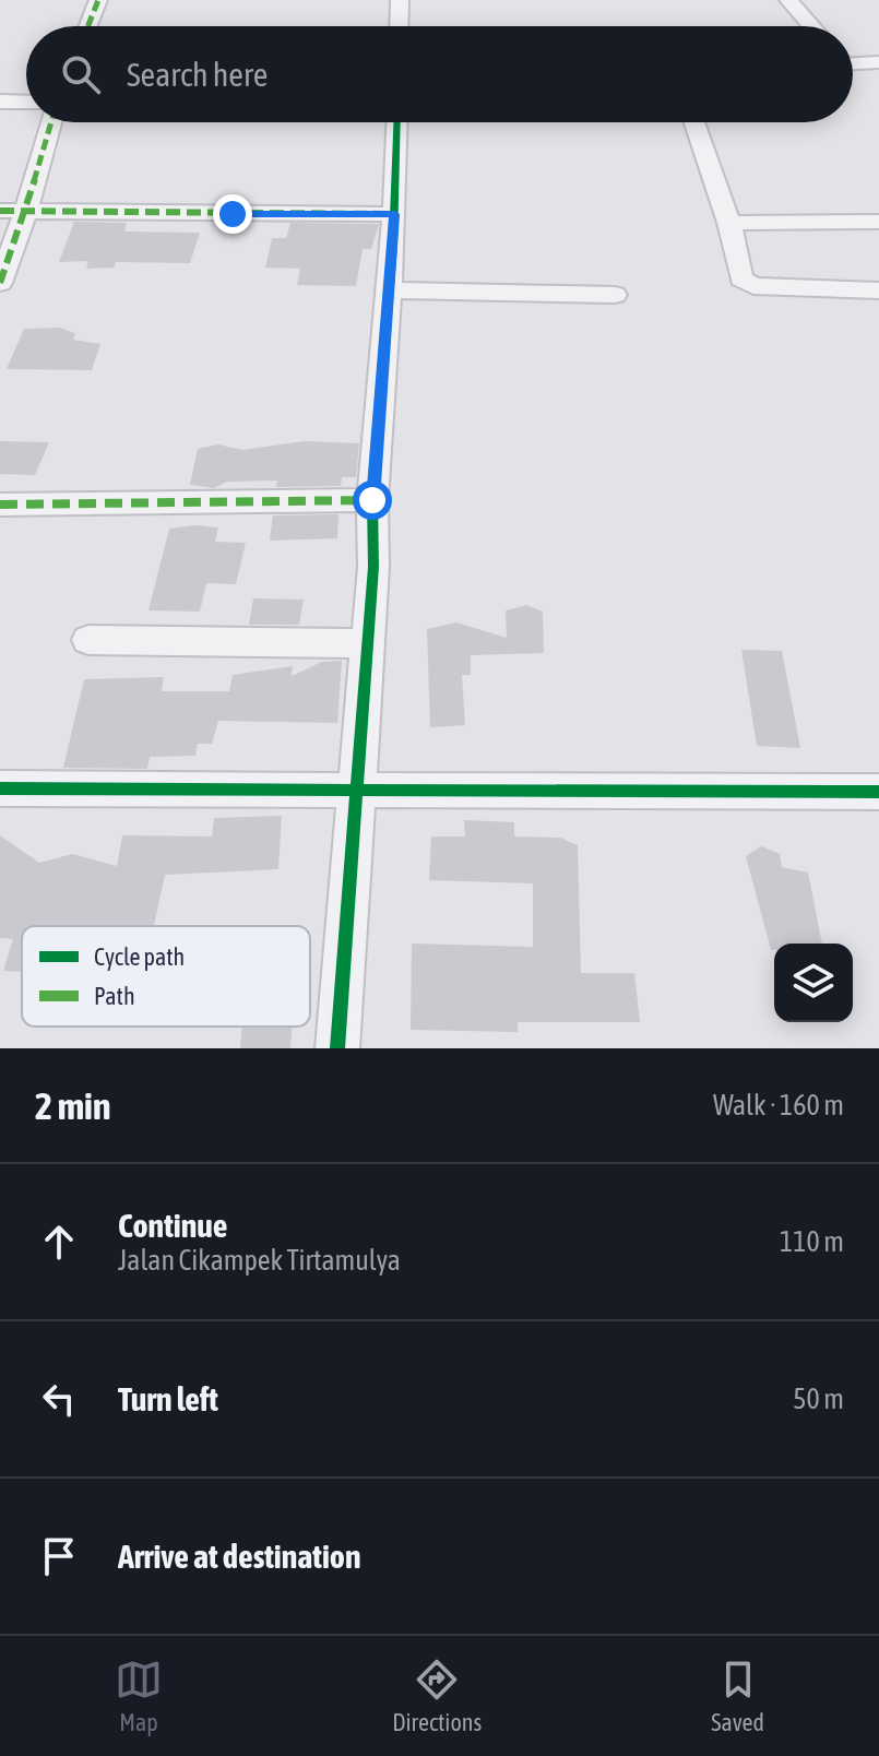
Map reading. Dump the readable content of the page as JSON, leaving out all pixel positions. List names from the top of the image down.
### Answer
{
  "legend": ["Cycle path", "Path"],
  "page": {
    "search": "Search here",
    "heading": ["2 min", "Walk · 160 m"],
    "list": [
      ["Continue", "Jalan Cikampek Tirtamulya", "110 m"],
      ["Turn left", "50 m"],
      "Arrive at destination"
    ],
    "nav": ["Map", "Directions", "Saved"]
  }
}
